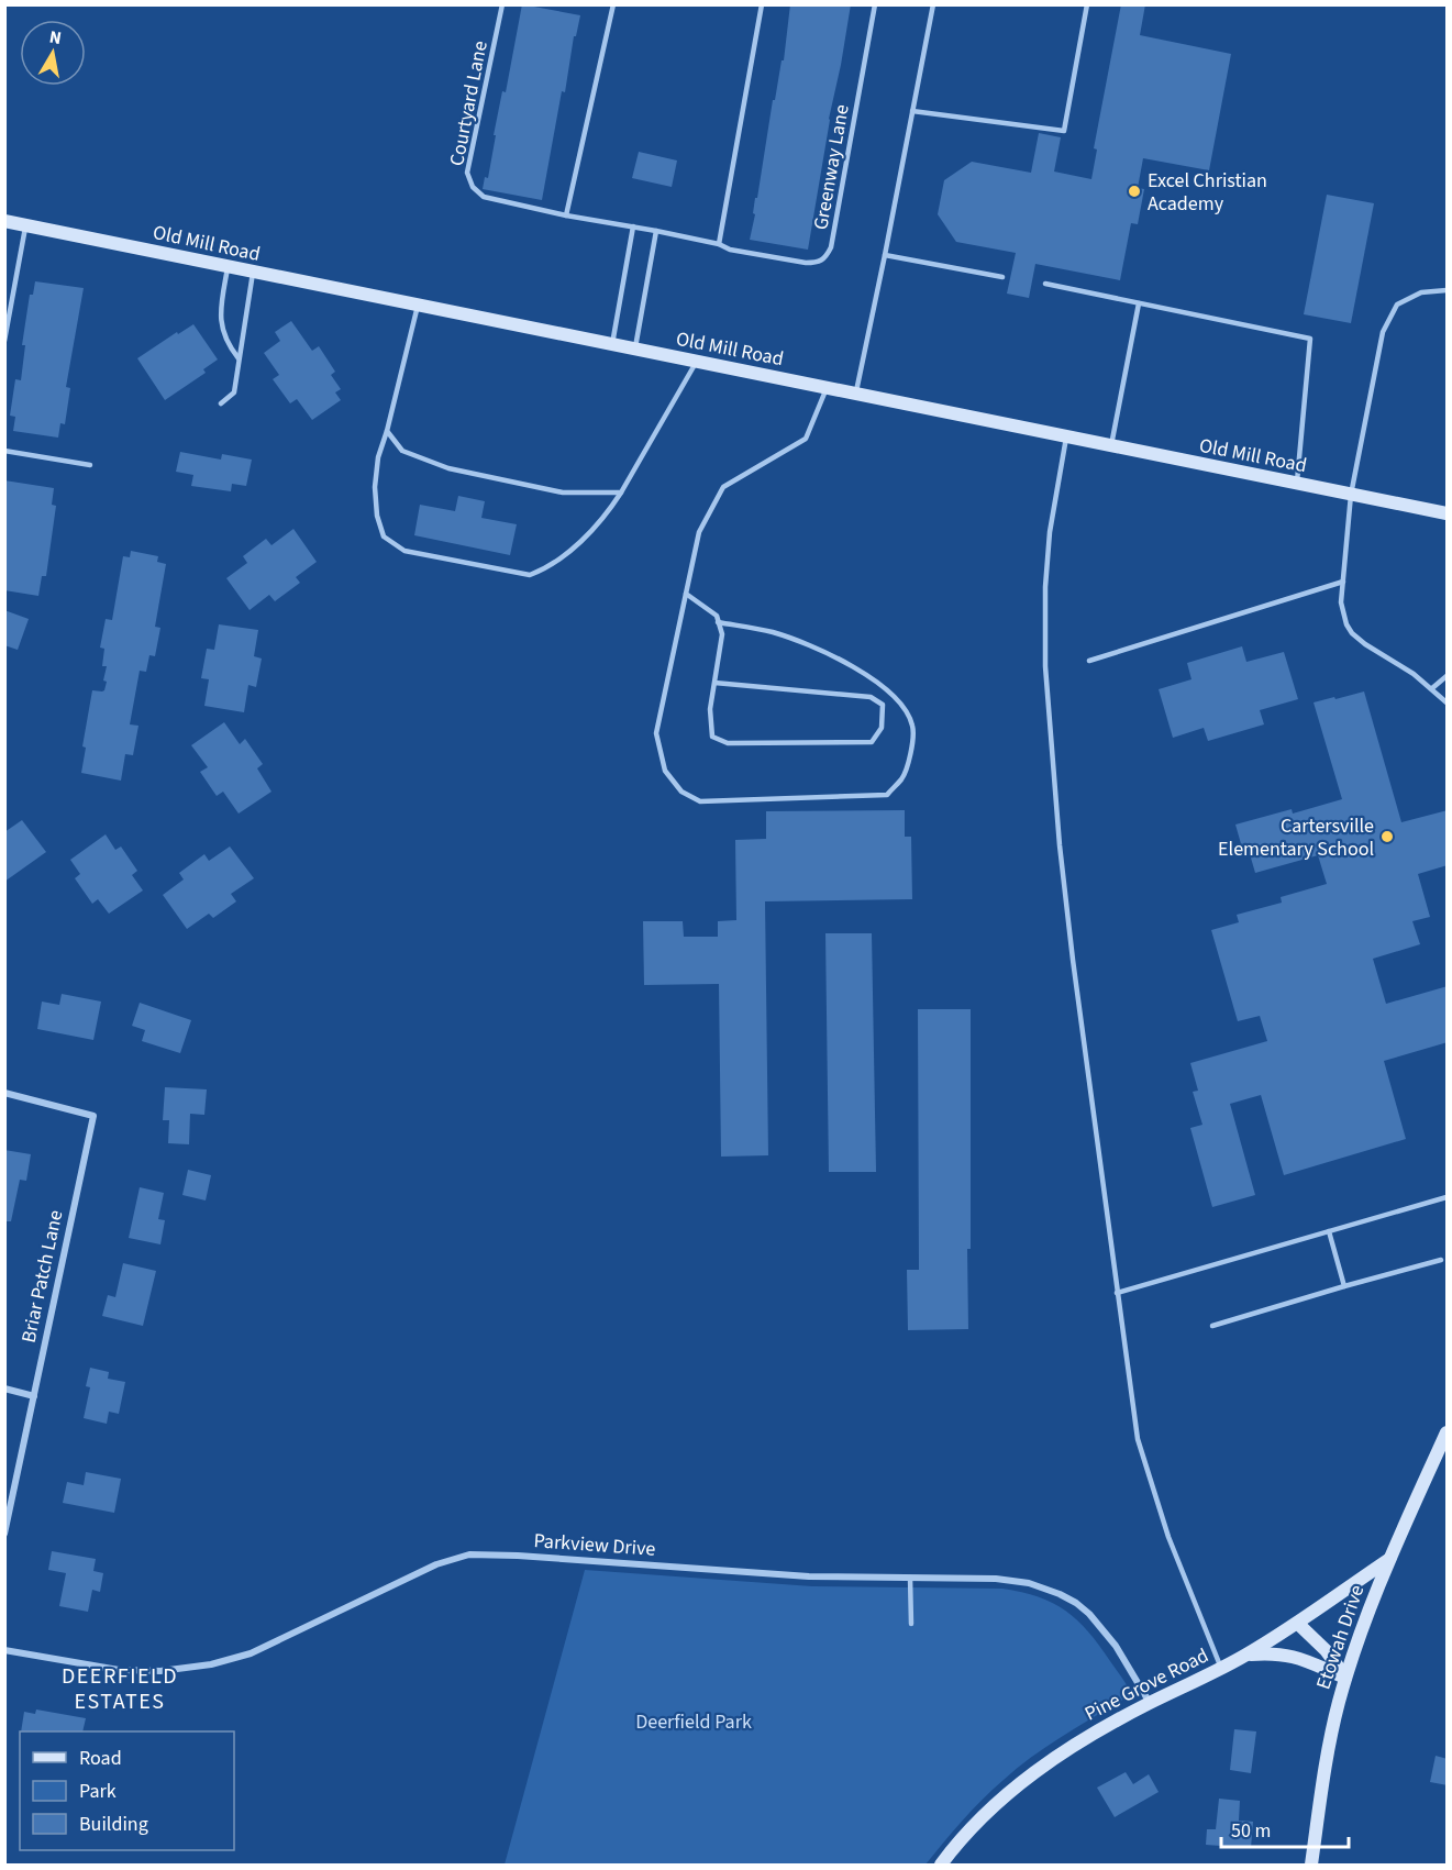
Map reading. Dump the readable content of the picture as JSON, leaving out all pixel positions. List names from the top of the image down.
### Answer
{
  "streets": {
    "street": [
      "Old Mill Road",
      "Briar Patch Lane",
      "Parkview Drive",
      "Etowah Drive",
      "Pine Grove Road"
    ],
    "lane": ["Courtyard Lane", "Greenway Lane"]
  },
  "crossings": [
    ["Courtyard Lane", "Greenway Lane"],
    ["Parkview Drive", "Pine Grove Road"],
    ["Etowah Drive", "Pine Grove Road"]
  ],
  "districts": ["DEERFIELD ESTATES"],
  "parks": ["Deerfield Park"],
  "places": ["Excel Christian Academy", "Cartersville Elementary School"],
  "legend": ["Road", "Park", "Building"],
  "scale_bar": "50 m",
  "north": "top"
}
